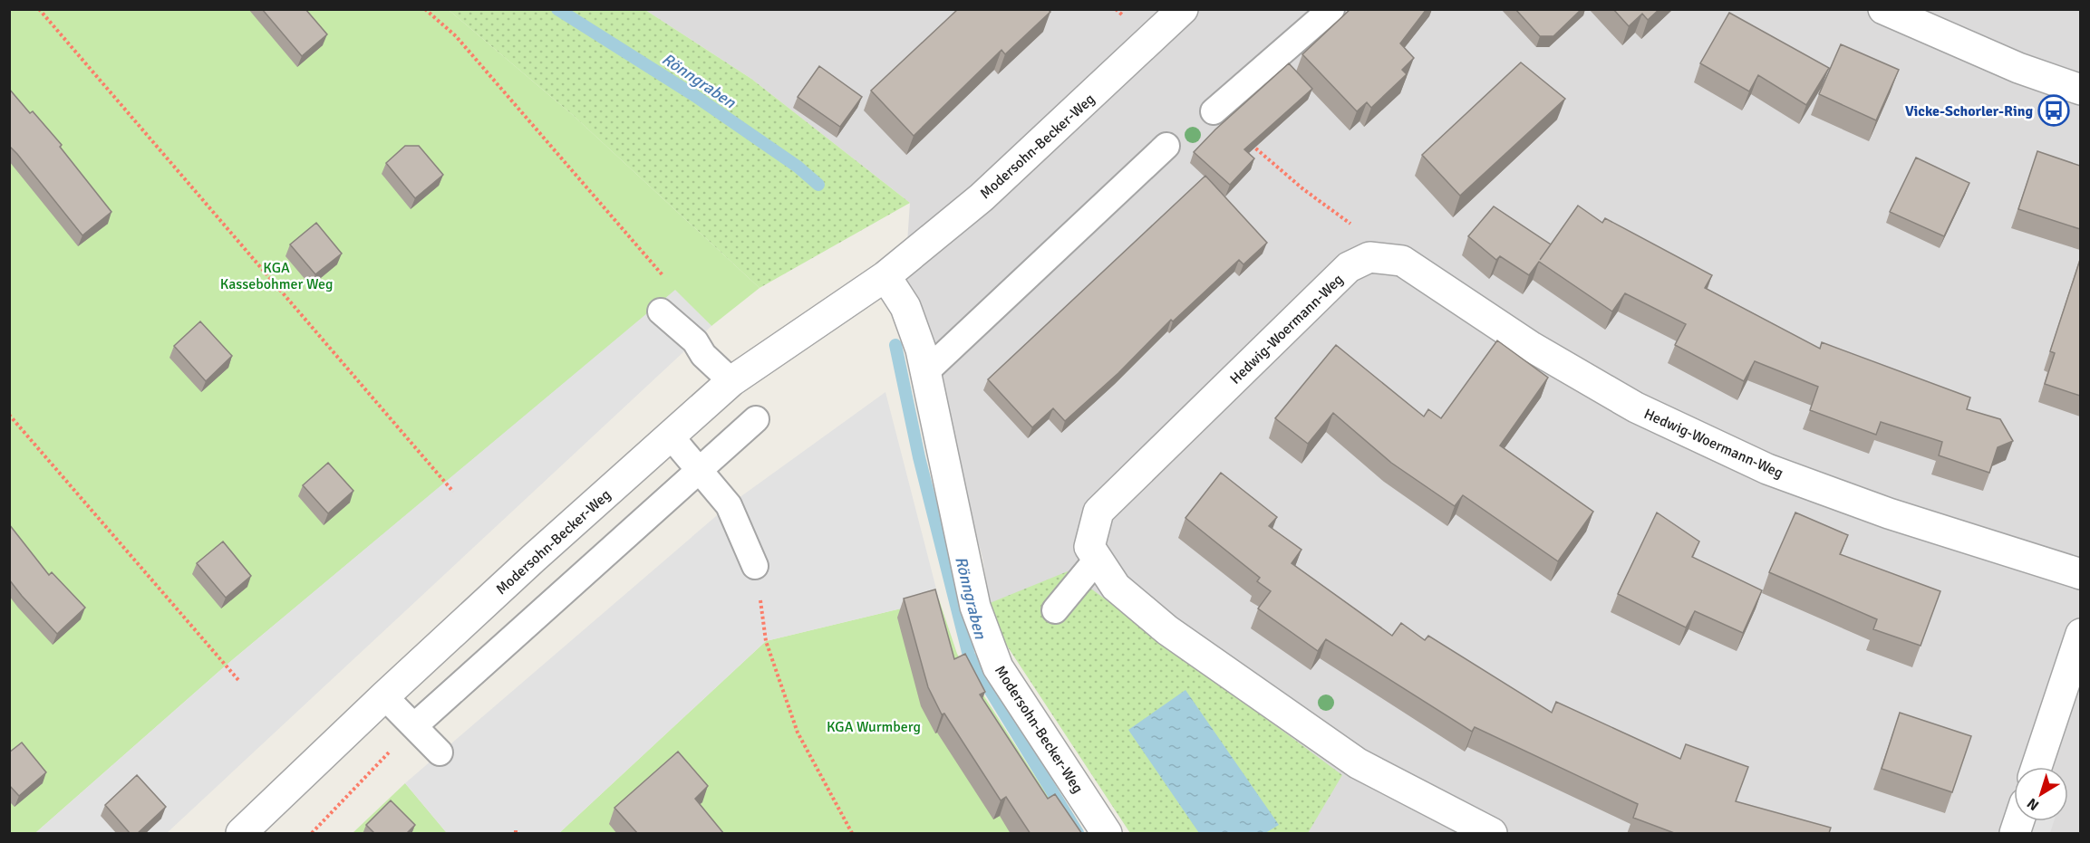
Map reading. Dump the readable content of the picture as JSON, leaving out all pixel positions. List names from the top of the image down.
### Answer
{
  "streets": {
    "street": ["Modersohn-Becker-Weg", "Hedwig-Woermann-Weg"]
  },
  "water": ["Rönngraben"],
  "parks": ["KGA Kassebohmer Weg", "KGA Wurmberg"],
  "places": {
    "bus stop": ["Vicke-Schorler-Ring"]
  },
  "north": "bottom left"
}
